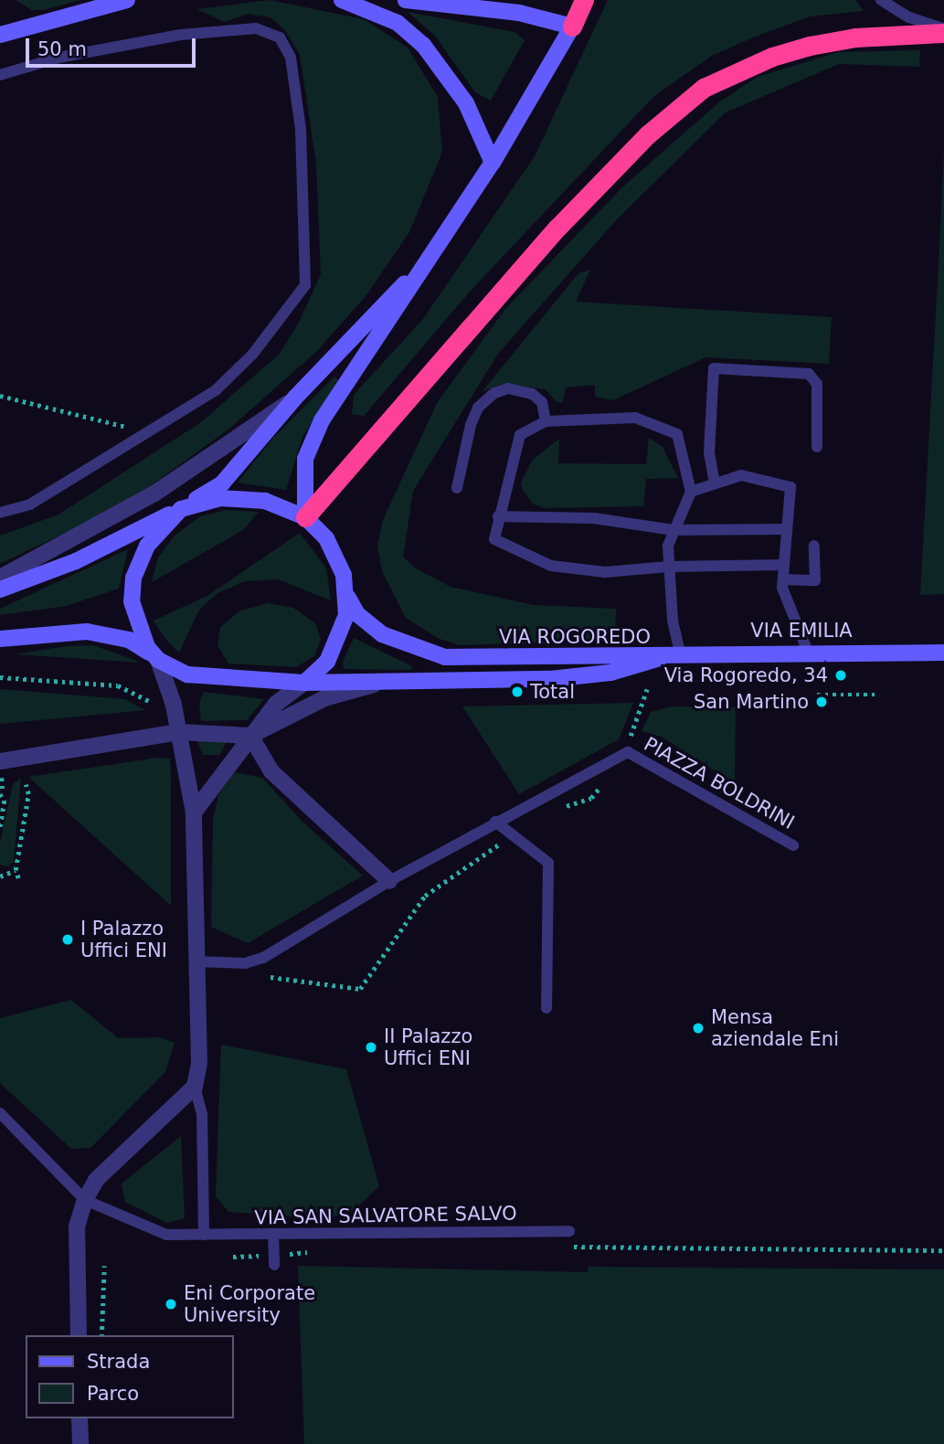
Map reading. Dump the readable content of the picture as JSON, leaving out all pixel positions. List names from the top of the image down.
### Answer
{
  "streets": {
    "street": ["VIA EMILIA", "VIA ROGOREDO"],
    "lane": ["PIAZZA BOLDRINI", "VIA SAN SALVATORE SALVO"]
  },
  "crossings": [
    ["VIA EMILIA", "VIA ROGOREDO"]
  ],
  "places": [
    "Via Rogoredo, 34",
    "Total",
    "San Martino",
    "I Palazzo Uffici ENI",
    "Mensa aziendale Eni",
    "II Palazzo Uffici ENI",
    "Eni Corporate University"
  ],
  "legend": ["Strada", "Parco"],
  "scale_bar": "50 m"
}
